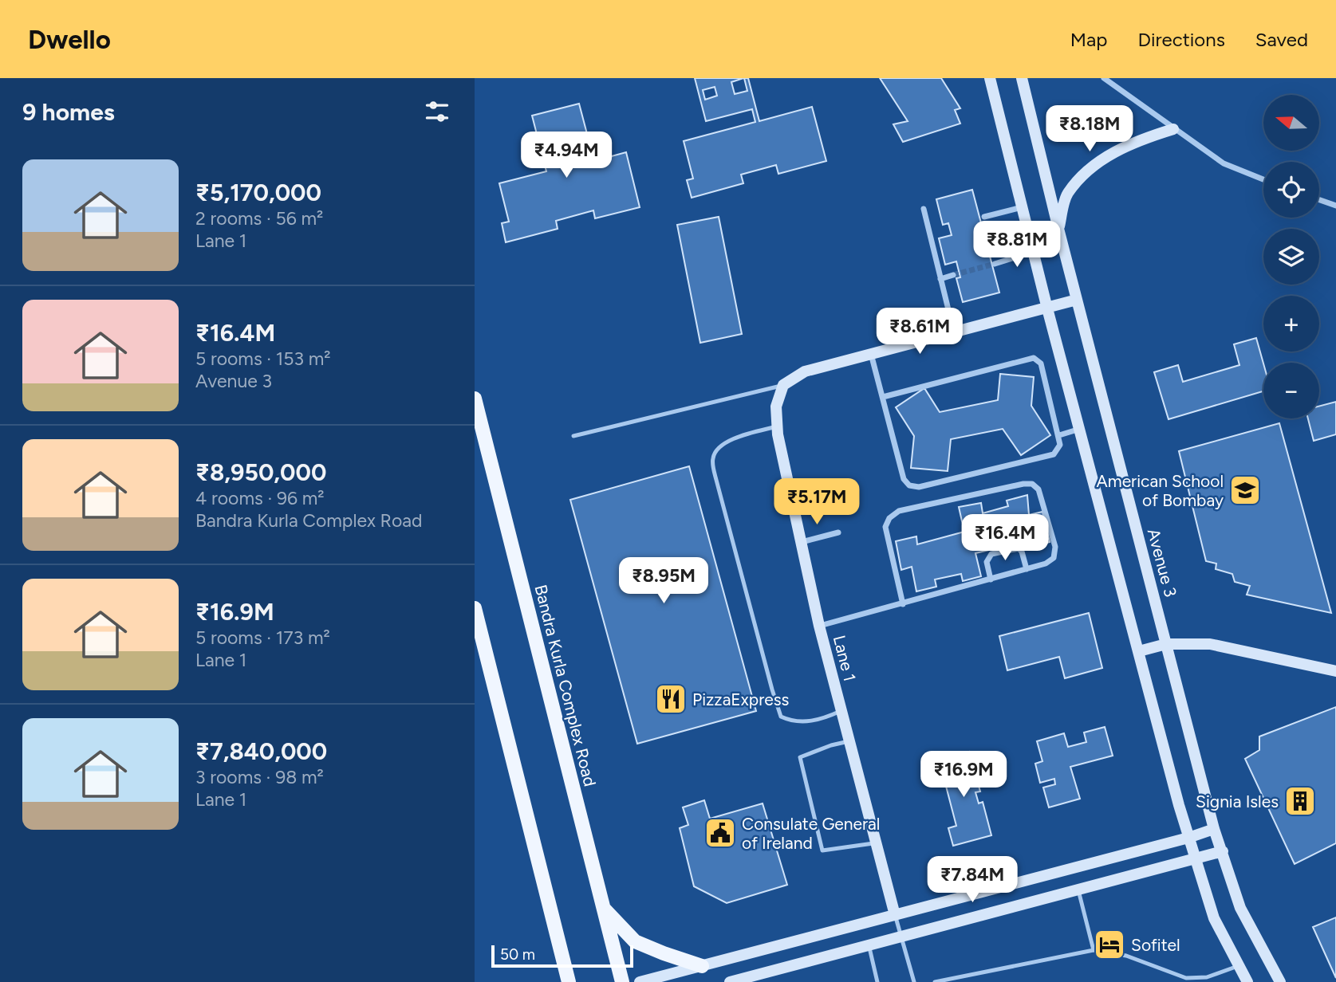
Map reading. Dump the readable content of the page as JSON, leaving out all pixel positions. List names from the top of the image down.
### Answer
{
  "streets": {
    "main road": ["Bandra Kurla Complex Road"],
    "street": ["Avenue 3", "Lane 1"]
  },
  "places": {
    "school or university": ["American School of Bombay"],
    "restaurant": ["PizzaExpress"],
    "building": ["Signia Isles"],
    "public building": ["Consulate General of Ireland"],
    "hotel": ["Sofitel"]
  },
  "scale_bar": "50 m",
  "north": "left",
  "page": {
    "header": "Dwello",
    "nav": ["Map", "Directions", "Saved"],
    "heading": "9 homes",
    "map_buttons": ["+", "−"],
    "price": [
      "₹8.18M",
      "₹4.94M",
      "₹8.81M",
      "₹8.61M",
      "₹5.17M",
      "₹16.4M",
      "₹8.95M",
      "₹16.9M",
      "₹7.84M"
    ],
    "list": [
      {
        "name": "₹5,170,000",
        "note": "2 rooms · 56 m² · Lane 1"
      },
      {
        "name": "₹16.4M",
        "note": "5 rooms · 153 m² · Avenue 3"
      },
      {
        "name": "₹8,950,000",
        "note": "4 rooms · 96 m² · Bandra Kurla Complex Road"
      },
      {
        "name": "₹16.9M",
        "note": "5 rooms · 173 m² · Lane 1"
      },
      {
        "name": "₹7,840,000",
        "note": "3 rooms · 98 m² · Lane 1"
      }
    ],
    "scale": "50 m"
  }
}
